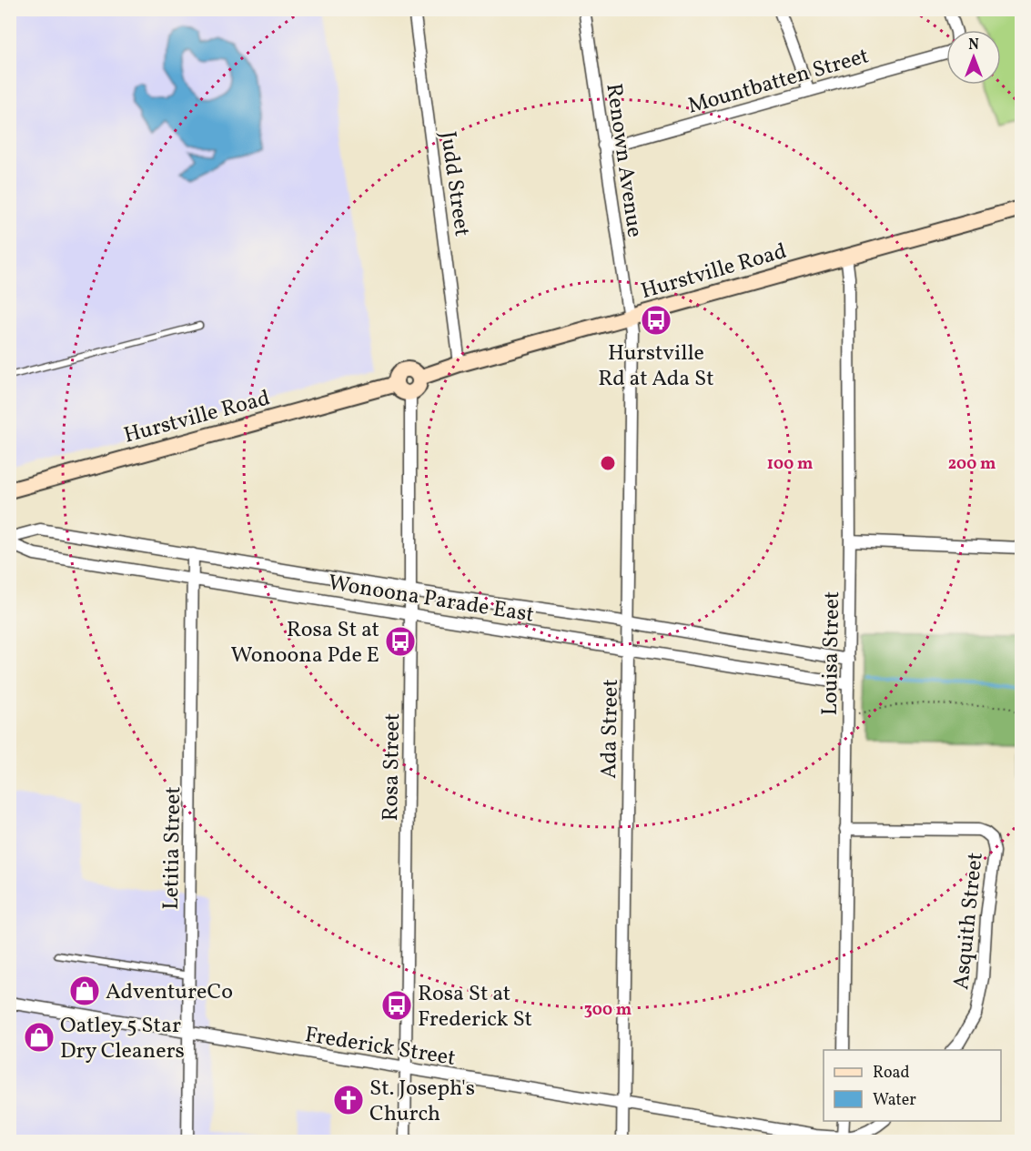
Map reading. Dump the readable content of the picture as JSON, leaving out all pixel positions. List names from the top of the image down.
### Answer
{
  "streets": {
    "main road": ["Hurstville Road"],
    "street": [
      "Mountbatten Street",
      "Renown Avenue",
      "Judd Street",
      "Wonoona Parade East",
      "Louisa Street",
      "Ada Street",
      "Rosa Street",
      "Letitia Street",
      "Asquith Street",
      "Frederick Street"
    ]
  },
  "crossings": [
    ["Mountbatten Street", "Renown Avenue"],
    ["Renown Avenue", "Hurstville Road"],
    ["Renown Avenue", "Ada Street"],
    ["Judd Street", "Hurstville Road"],
    ["Hurstville Road", "Louisa Street"],
    ["Hurstville Road", "Ada Street"],
    ["Hurstville Road", "Rosa Street"],
    ["Wonoona Parade East", "Louisa Street"],
    ["Wonoona Parade East", "Ada Street"],
    ["Wonoona Parade East", "Rosa Street"],
    ["Wonoona Parade East", "Letitia Street"],
    ["Louisa Street", "Asquith Street"],
    ["Ada Street", "Frederick Street"],
    ["Rosa Street", "Frederick Street"],
    ["Letitia Street", "Frederick Street"]
  ],
  "places": {
    "bus stop": ["Hurstville Rd at Ada St", "Rosa St at Wonoona Pde E", "Rosa St at Frederick St"],
    "shop": ["AdventureCo", "Oatley 5 Star Dry Cleaners"],
    "church": ["St. Joseph's Church"]
  },
  "legend": ["Road", "Water"],
  "north": "top",
  "rings": ["100 m", "200 m", "300 m"]
}
